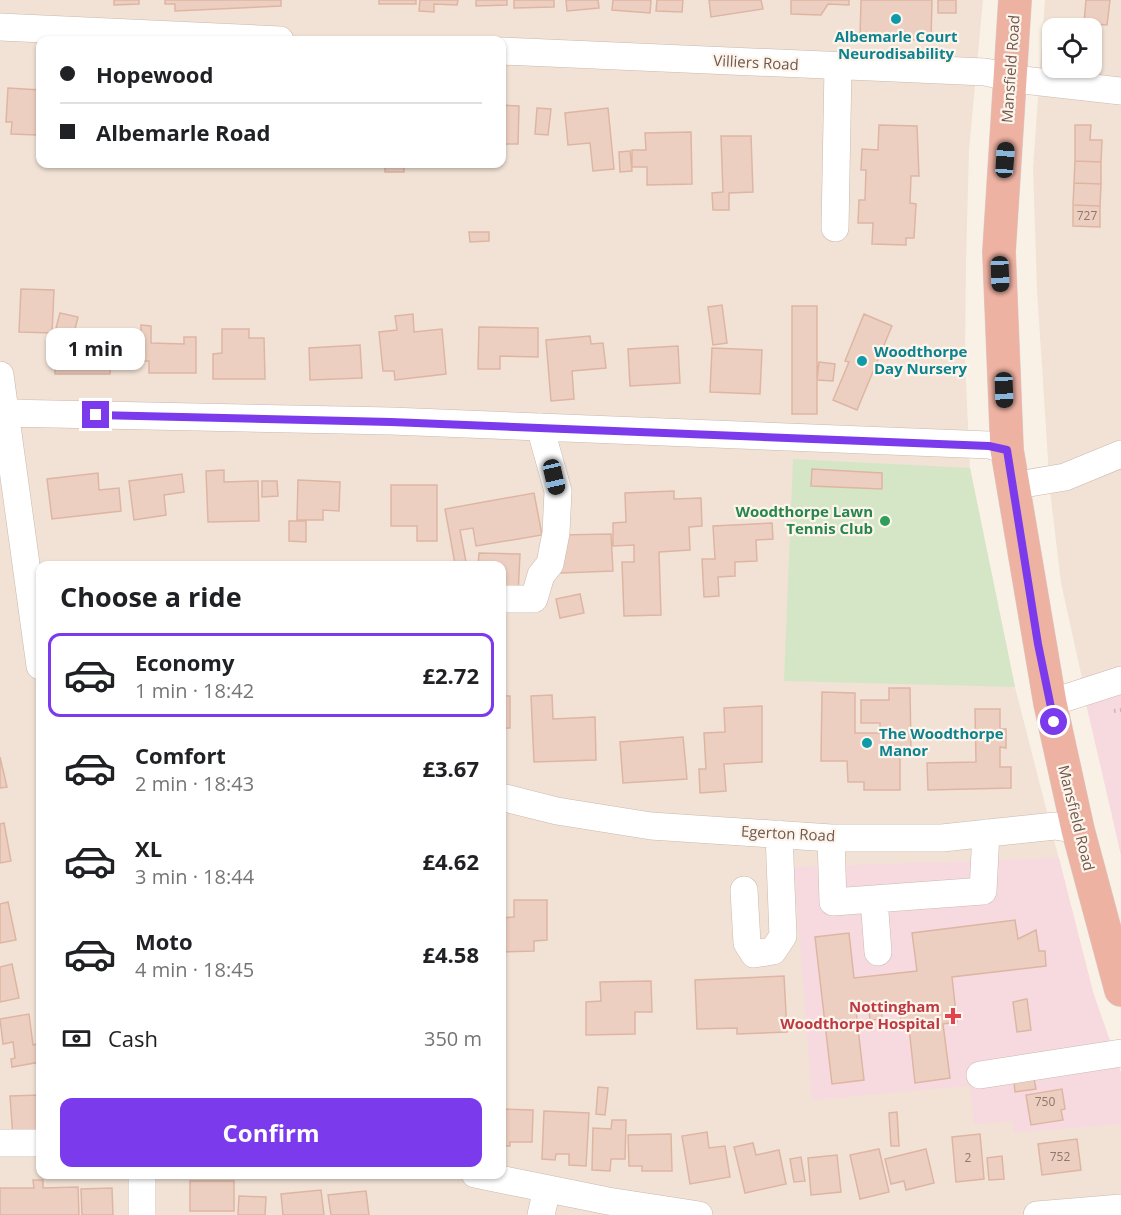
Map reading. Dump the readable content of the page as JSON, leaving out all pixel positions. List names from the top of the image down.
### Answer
{
  "streets": {
    "highway": ["Mansfield Road"],
    "street": ["Villiers Road", "Egerton Road"]
  },
  "crossings": [
    ["Villiers Road", "Mansfield Road"],
    ["Mansfield Road", "Egerton Road"]
  ],
  "places": {
    "other": [
      "Albemarle Court Neurodisability",
      "Woodthorpe Day Nursery",
      "Woodthorpe Lawn Tennis Club",
      "The Woodthorpe Manor"
    ],
    "health": ["Nottingham Woodthorpe Hospital"]
  },
  "house_numbers": [
    "727",
    "750",
    "752",
    "2"
  ],
  "page": {
    "banner": ["Hopewood", "Albemarle Road"],
    "bubble": "1 min",
    "heading": "Choose a ride",
    "list": [
      {
        "name": "Economy",
        "note": "1 min · 18:42",
        "value": "£2.72"
      },
      {
        "name": "Comfort",
        "note": "2 min · 18:43",
        "value": "£3.67"
      },
      {
        "name": "XL",
        "note": "3 min · 18:44",
        "value": "£4.62"
      },
      {
        "name": "Moto",
        "note": "4 min · 18:45",
        "value": "£4.58"
      }
    ],
    "pay": ["Cash", "350 m"],
    "buttons": "Confirm"
  }
}
